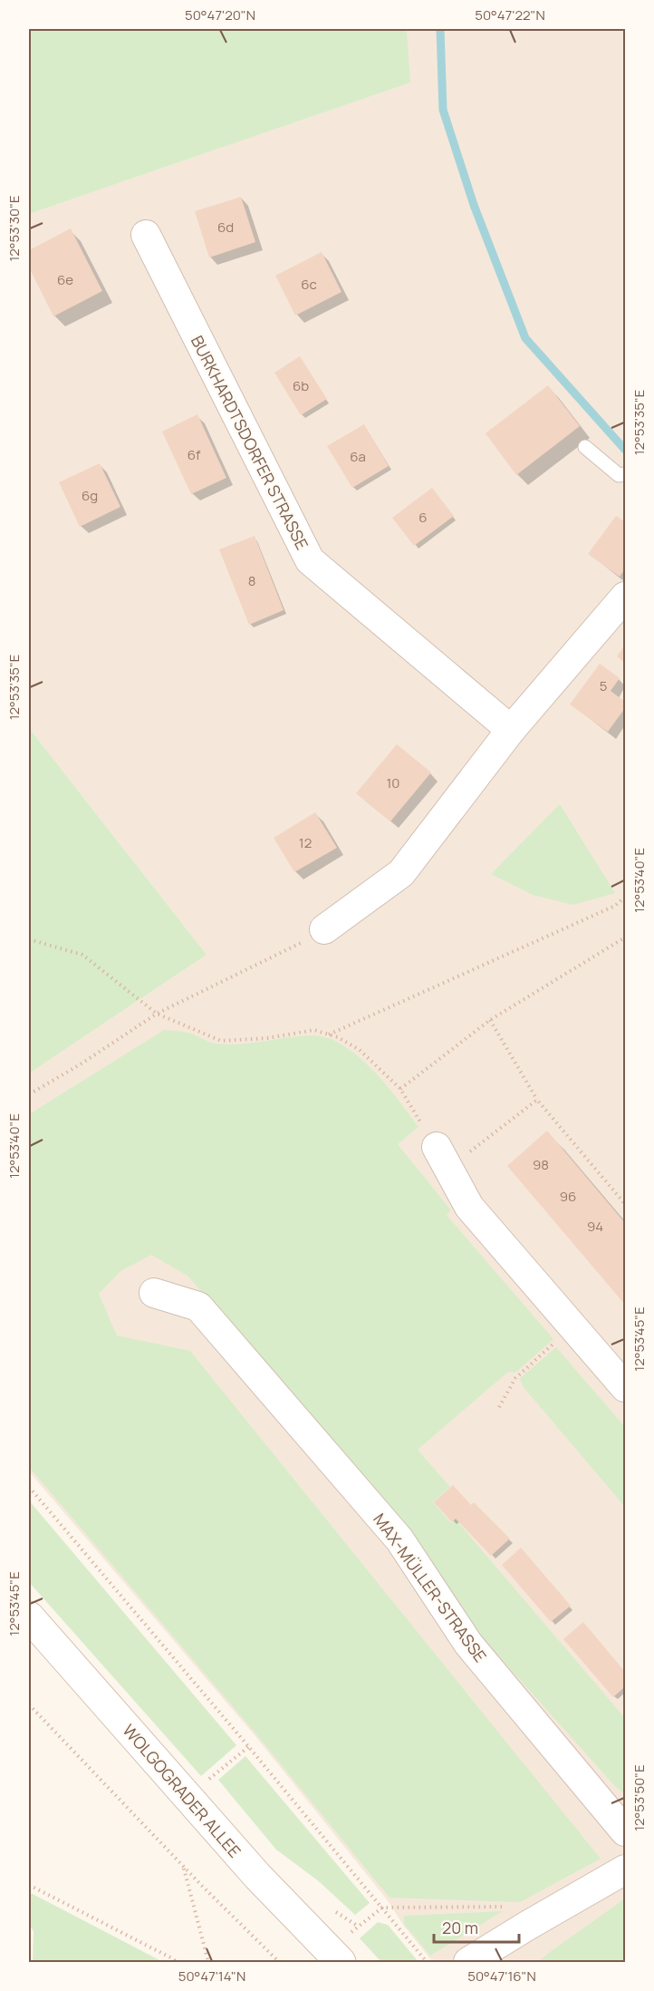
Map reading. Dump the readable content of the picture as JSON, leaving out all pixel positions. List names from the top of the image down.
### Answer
{
  "streets": {
    "main road": ["WOLGOGRADER ALLEE"],
    "street": ["BURKHARDTSDORFER STRASSE", "MAX-MÜLLER-STRASSE"]
  },
  "house_numbers": [
    "6d",
    "6e",
    "6c",
    "6b",
    "6f",
    "6a",
    "6g",
    "6",
    "8",
    "5",
    "10",
    "12",
    "98",
    "96",
    "94"
  ],
  "scale_bar": "20 m",
  "coordinates": [
    "50°47'20\"N",
    "50°47'22\"N",
    "12°53'30\"E",
    "12°53'35\"E",
    "12°53'40\"E",
    "12°53'45\"E",
    "12°53'50\"E",
    "50°47'14\"N",
    "50°47'16\"N"
  ]
}
